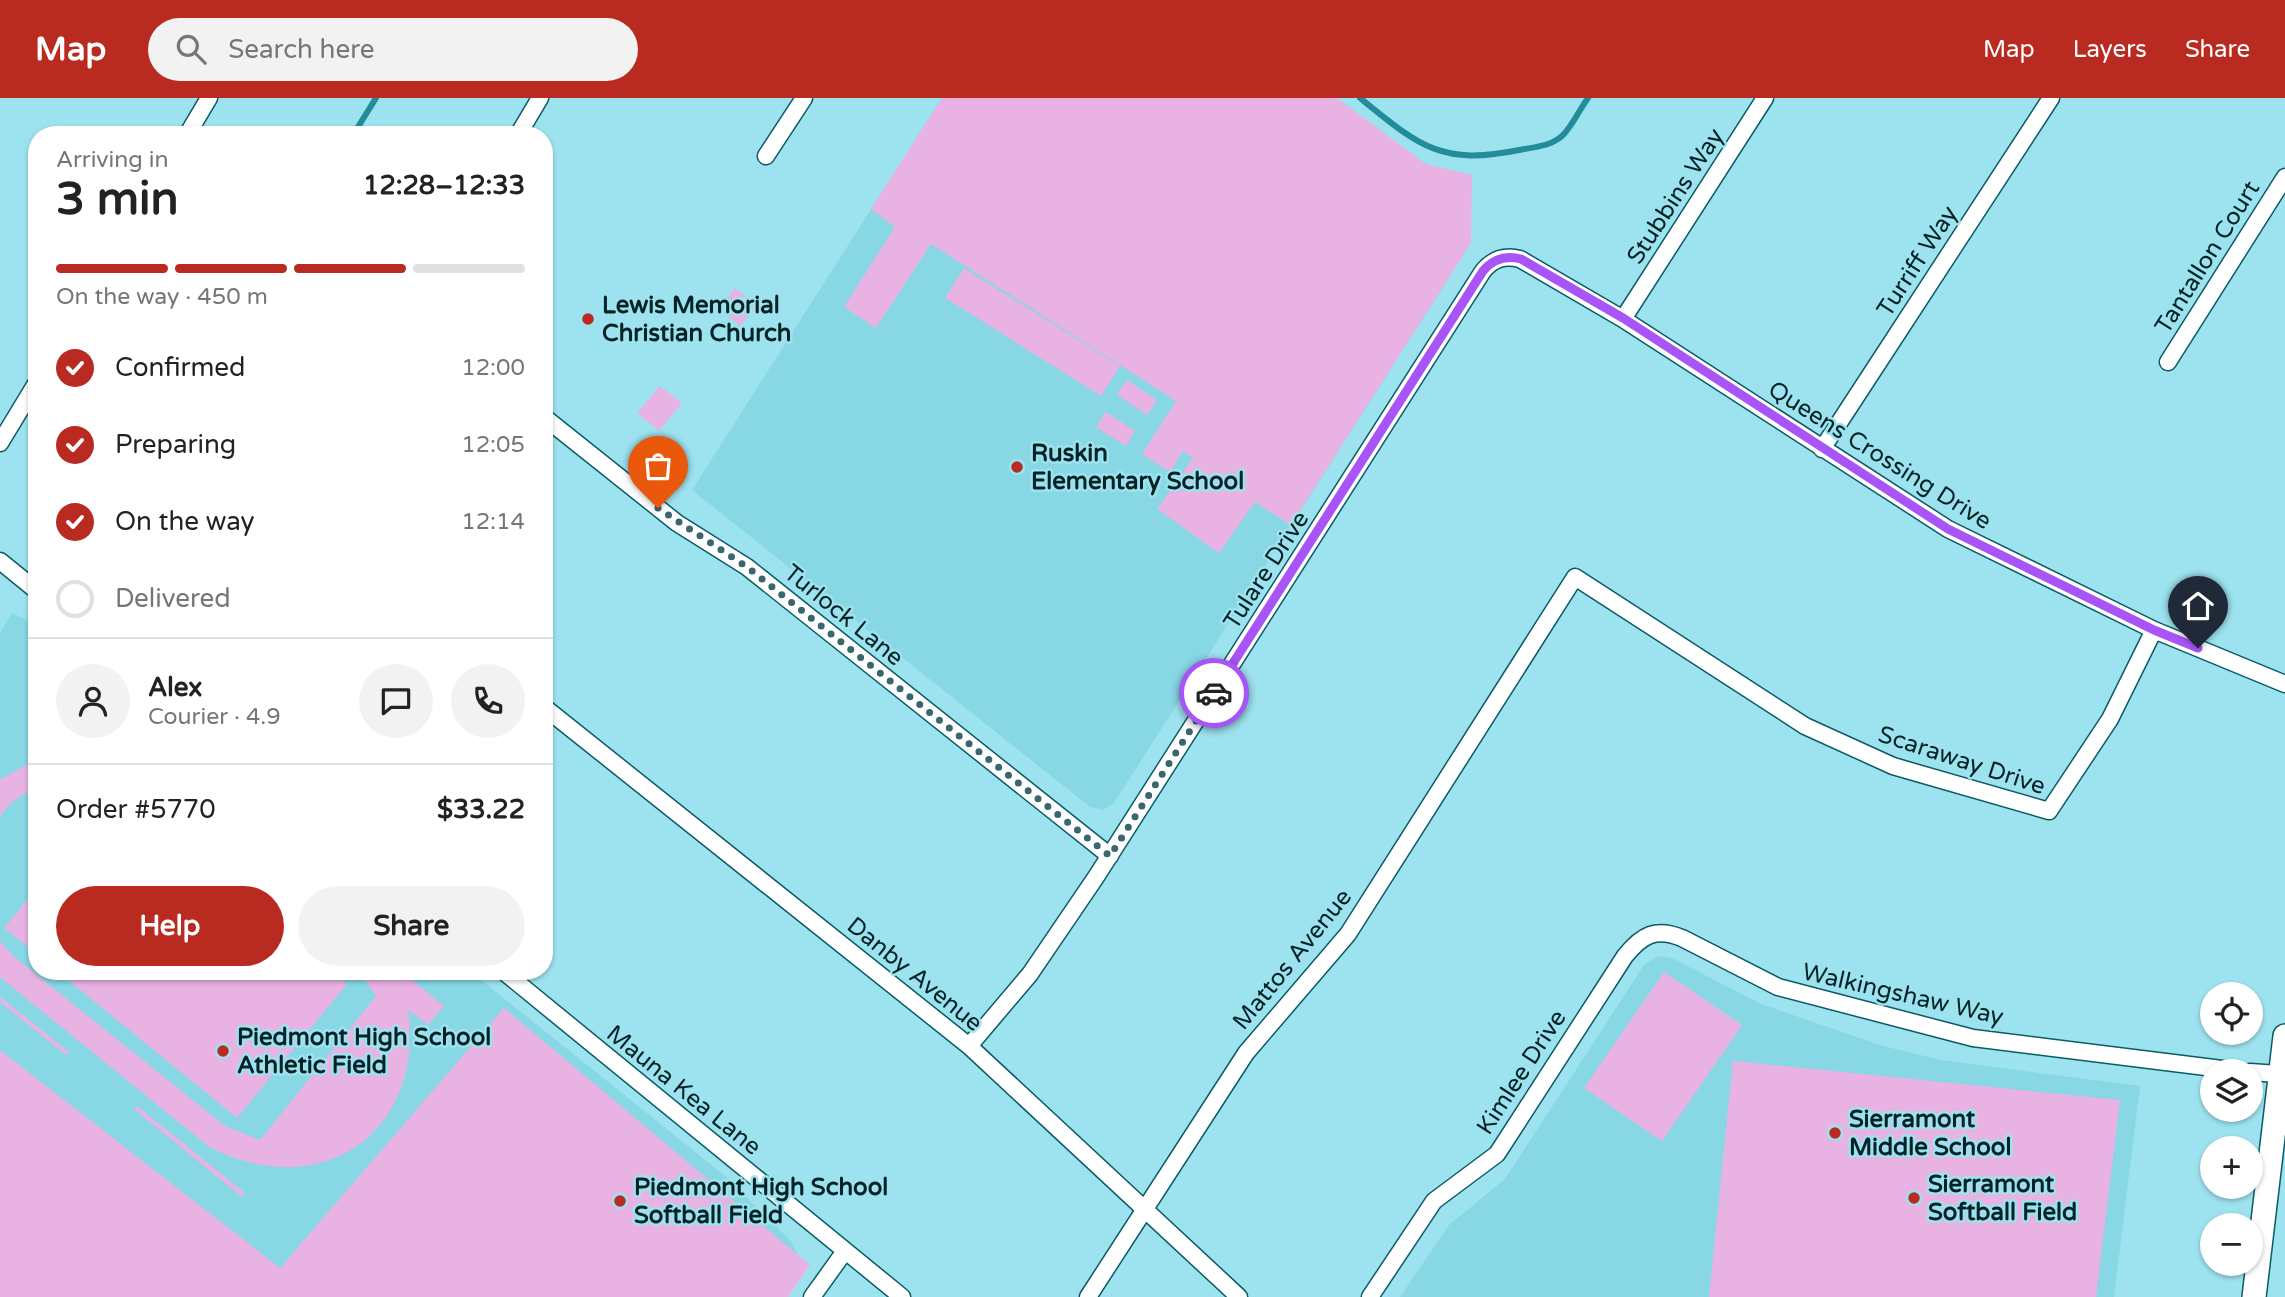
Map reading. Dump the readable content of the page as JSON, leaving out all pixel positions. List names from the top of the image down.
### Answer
{
  "streets": {
    "street": [
      "Stubbins Way",
      "Tantallon Court",
      "Turriff Way",
      "Queens Crossing Drive",
      "Tulare Drive",
      "Turlock Lane",
      "Scaraway Drive",
      "Mattos Avenue",
      "Danby Avenue",
      "Walkingshaw Way",
      "Kimlee Drive",
      "Mauna Kea Lane"
    ]
  },
  "crossings": [
    ["Stubbins Way", "Queens Crossing Drive"],
    ["Turriff Way", "Queens Crossing Drive"],
    ["Queens Crossing Drive", "Tulare Drive"],
    ["Queens Crossing Drive", "Scaraway Drive"],
    ["Tulare Drive", "Turlock Lane"],
    ["Tulare Drive", "Danby Avenue"],
    ["Scaraway Drive", "Mattos Avenue"],
    ["Mattos Avenue", "Danby Avenue"],
    ["Walkingshaw Way", "Kimlee Drive"]
  ],
  "places": [
    "Lewis Memorial Christian Church",
    "Ruskin Elementary School",
    "Piedmont High School Athletic Field",
    "Sierramont Middle School",
    "Sierramont Softball Field",
    "Piedmont High School Softball Field"
  ],
  "page": {
    "header": "Map",
    "search": "Search here",
    "nav": ["Map", "Layers", "Share"],
    "heading": ["3 min", "Arriving in", "12:28–12:33"],
    "panel": [
      "Alex",
      "Courier · 4.9",
      "Order #5770",
      "$33.22"
    ],
    "bar": "On the way · 450 m",
    "list": [
      ["Confirmed", "12:00"],
      ["Preparing", "12:05"],
      ["On the way", "12:14"],
      "Delivered"
    ],
    "buttons": ["Help", "Share"],
    "map_buttons": ["+", "−"]
  }
}
